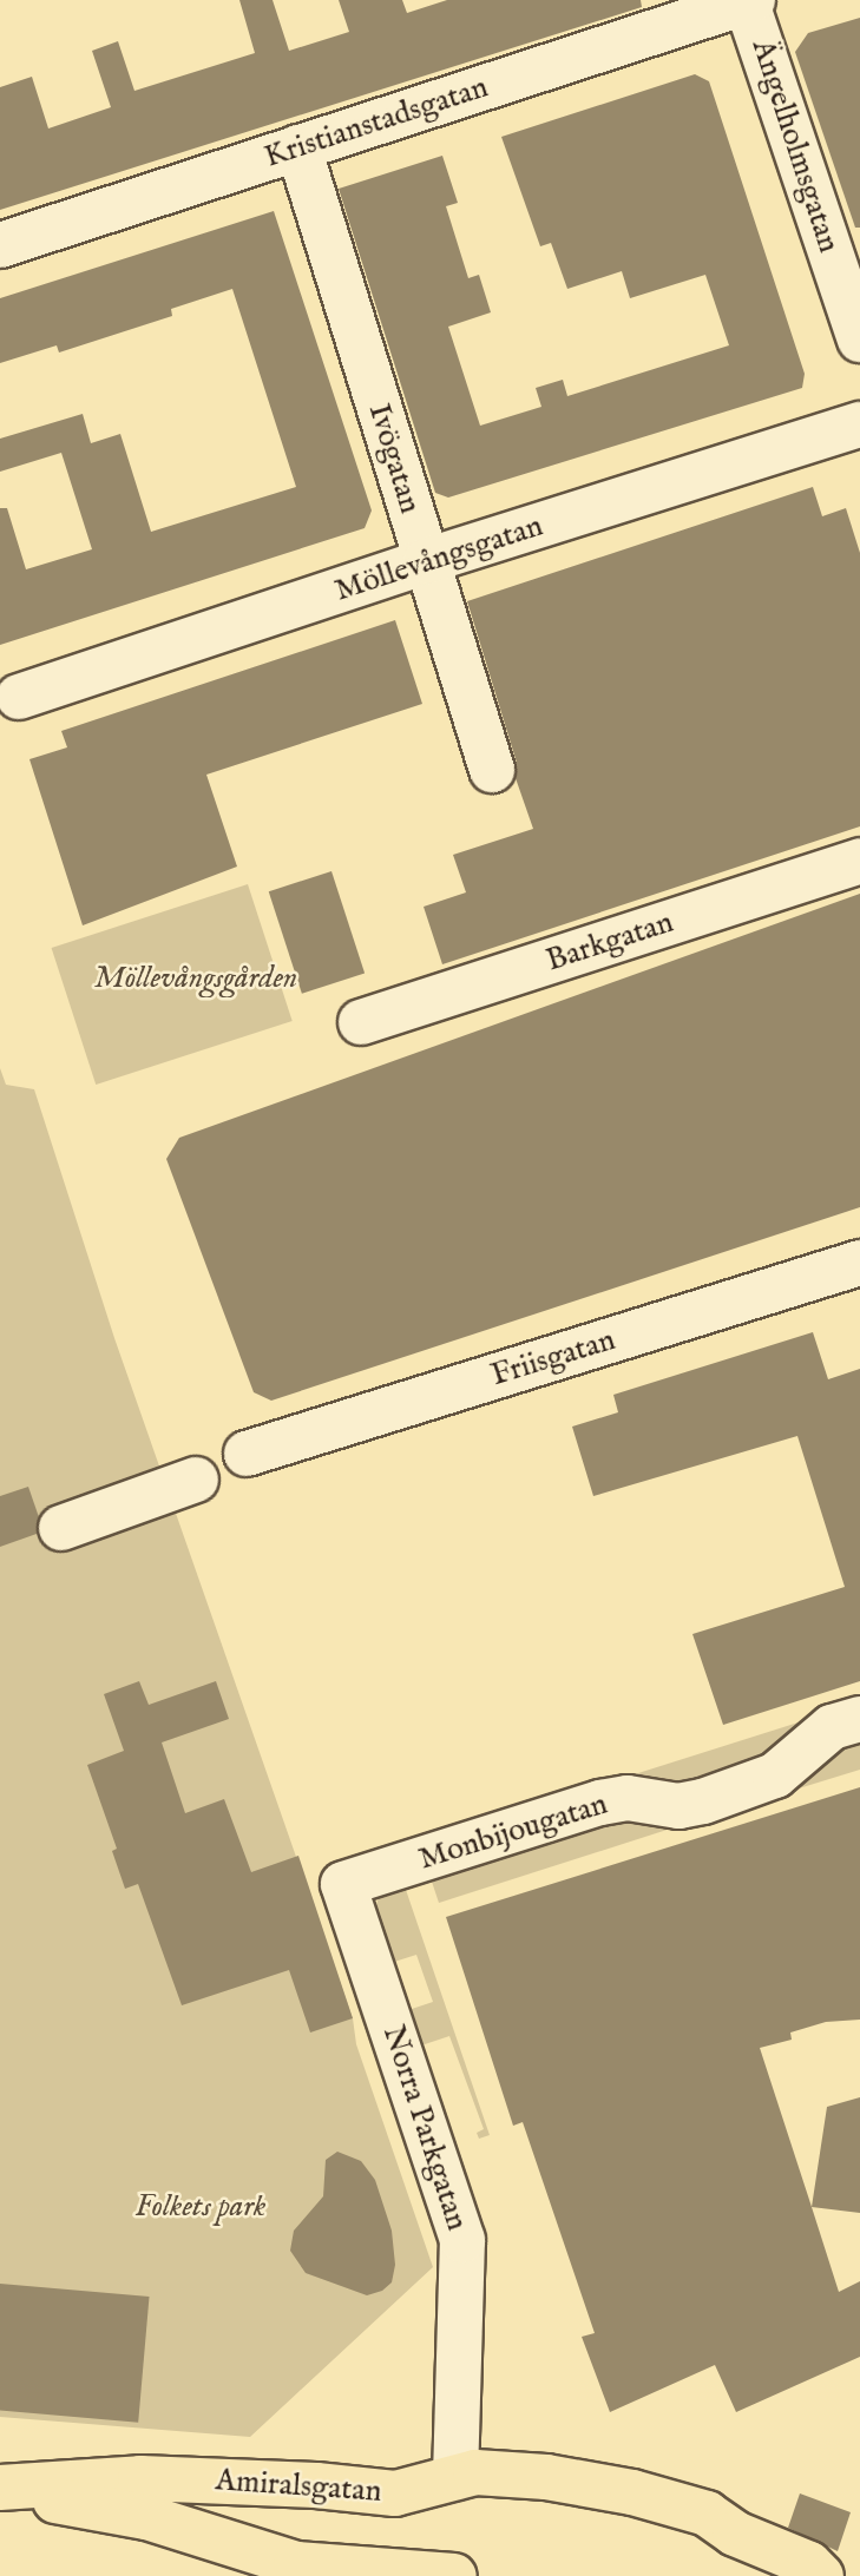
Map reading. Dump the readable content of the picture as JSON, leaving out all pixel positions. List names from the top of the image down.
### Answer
{
  "streets": {
    "main road": ["Amiralsgatan"],
    "street": [
      "Kristianstadsgatan",
      "Ängelholmsgatan",
      "Ivögatan",
      "Möllevångsgatan",
      "Barkgatan",
      "Friisgatan",
      "Monbijougatan",
      "Norra Parkgatan"
    ]
  },
  "crossings": [
    ["Kristianstadsgatan", "Ängelholmsgatan"],
    ["Kristianstadsgatan", "Ivögatan"],
    ["Ivögatan", "Möllevångsgatan"],
    ["Monbijougatan", "Norra Parkgatan"],
    ["Norra Parkgatan", "Amiralsgatan"]
  ],
  "parks": ["Möllevångsgården", "Folkets park"]
}
